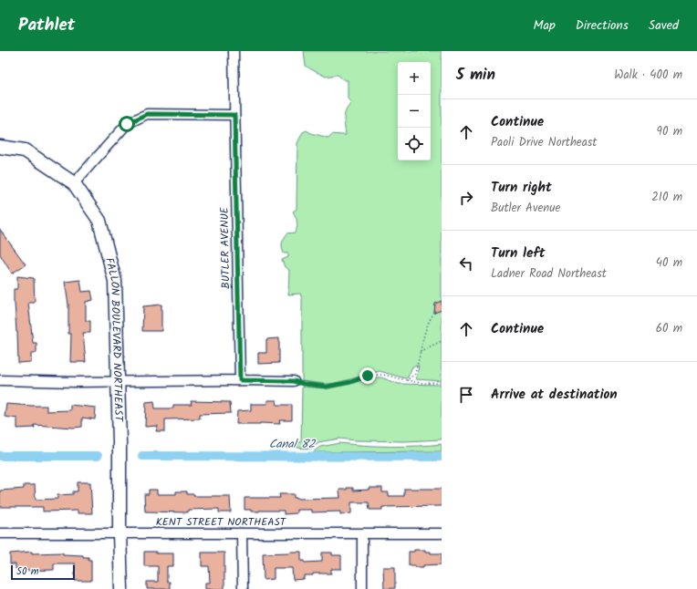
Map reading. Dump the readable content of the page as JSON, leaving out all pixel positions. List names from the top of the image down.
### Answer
{
  "streets": {
    "street": ["BUTLER AVENUE", "FALLON BOULEVARD NORTHEAST", "KENT STREET NORTHEAST"]
  },
  "crossings": [
    ["FALLON BOULEVARD NORTHEAST", "KENT STREET NORTHEAST"]
  ],
  "water": ["Canal 82"],
  "scale_bar": "50 m",
  "page": {
    "header": "Pathlet",
    "nav": ["Map", "Directions", "Saved"],
    "heading": ["5 min", "Walk · 400 m"],
    "map_buttons": ["+", "−"],
    "list": [
      ["Continue", "Paoli Drive Northeast", "90 m"],
      ["Turn right", "Butler Avenue", "210 m"],
      ["Turn left", "Ladner Road Northeast", "40 m"],
      ["Continue", "60 m"],
      "Arrive at destination"
    ],
    "scale": "50 m"
  }
}
